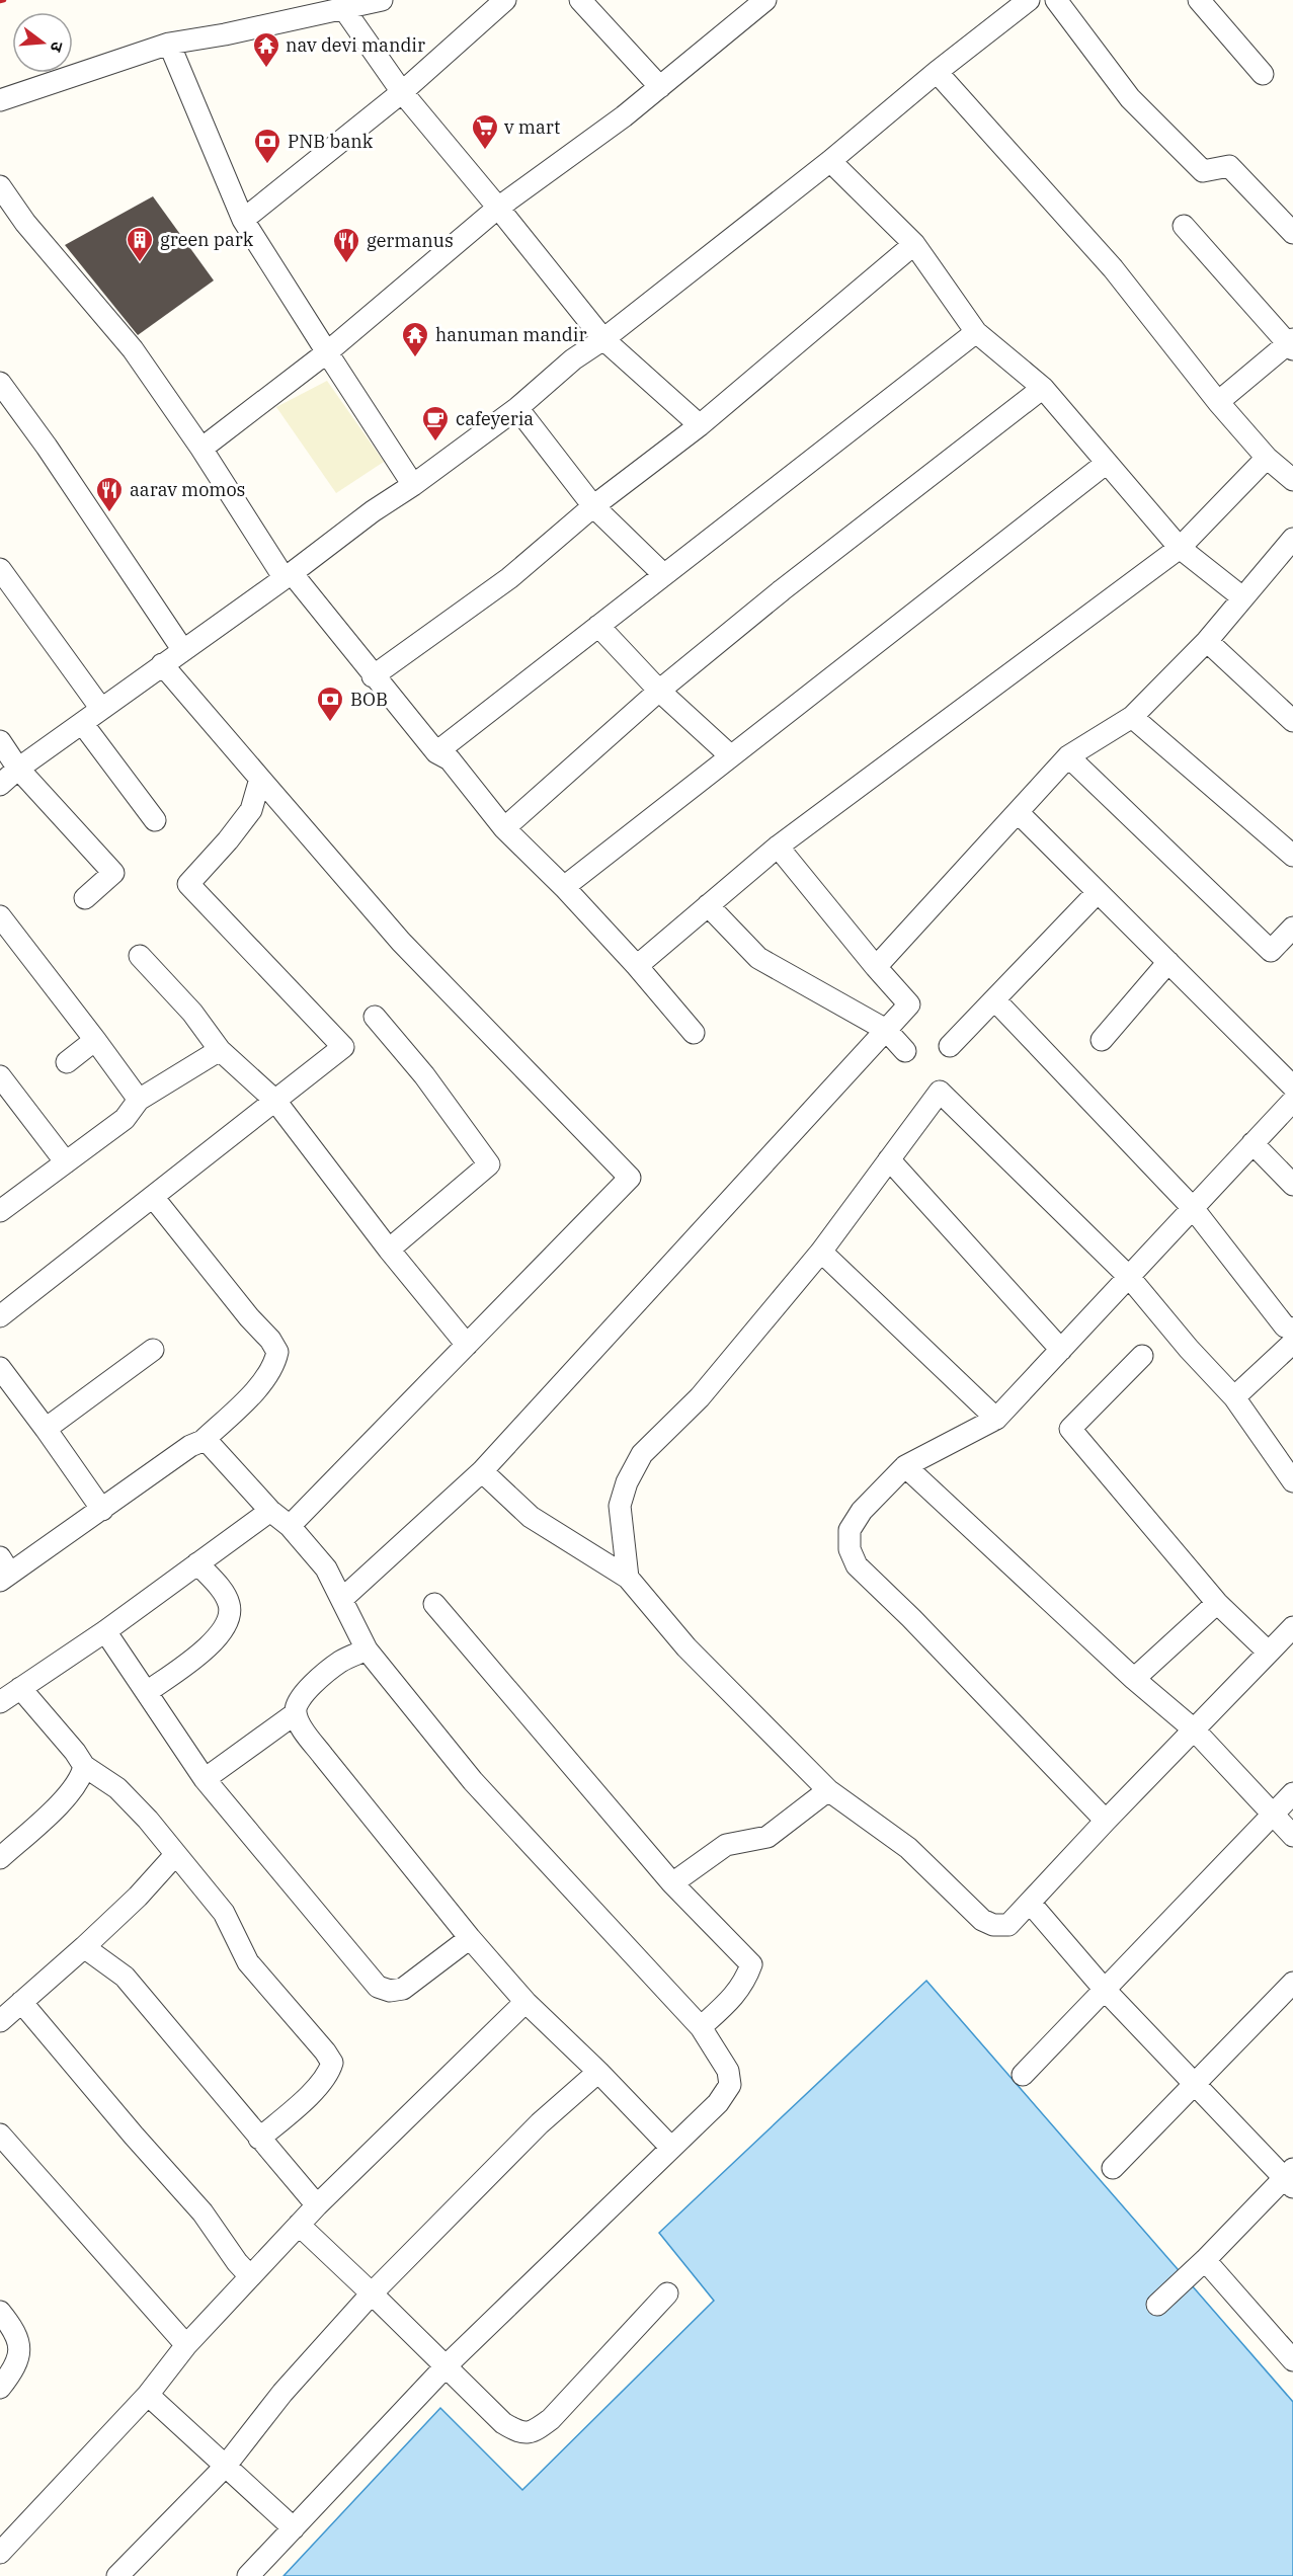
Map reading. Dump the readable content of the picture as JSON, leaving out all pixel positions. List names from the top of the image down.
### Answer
{
  "places": {
    "temple": ["nav devi mandir", "hanuman mandir"],
    "supermarket": ["v mart"],
    "bank": ["PNB bank", "BOB"],
    "building": ["green park"],
    "restaurant": ["germanus", "aarav momos"],
    "cafe": ["cafeyeria"]
  },
  "north": "right"
}
